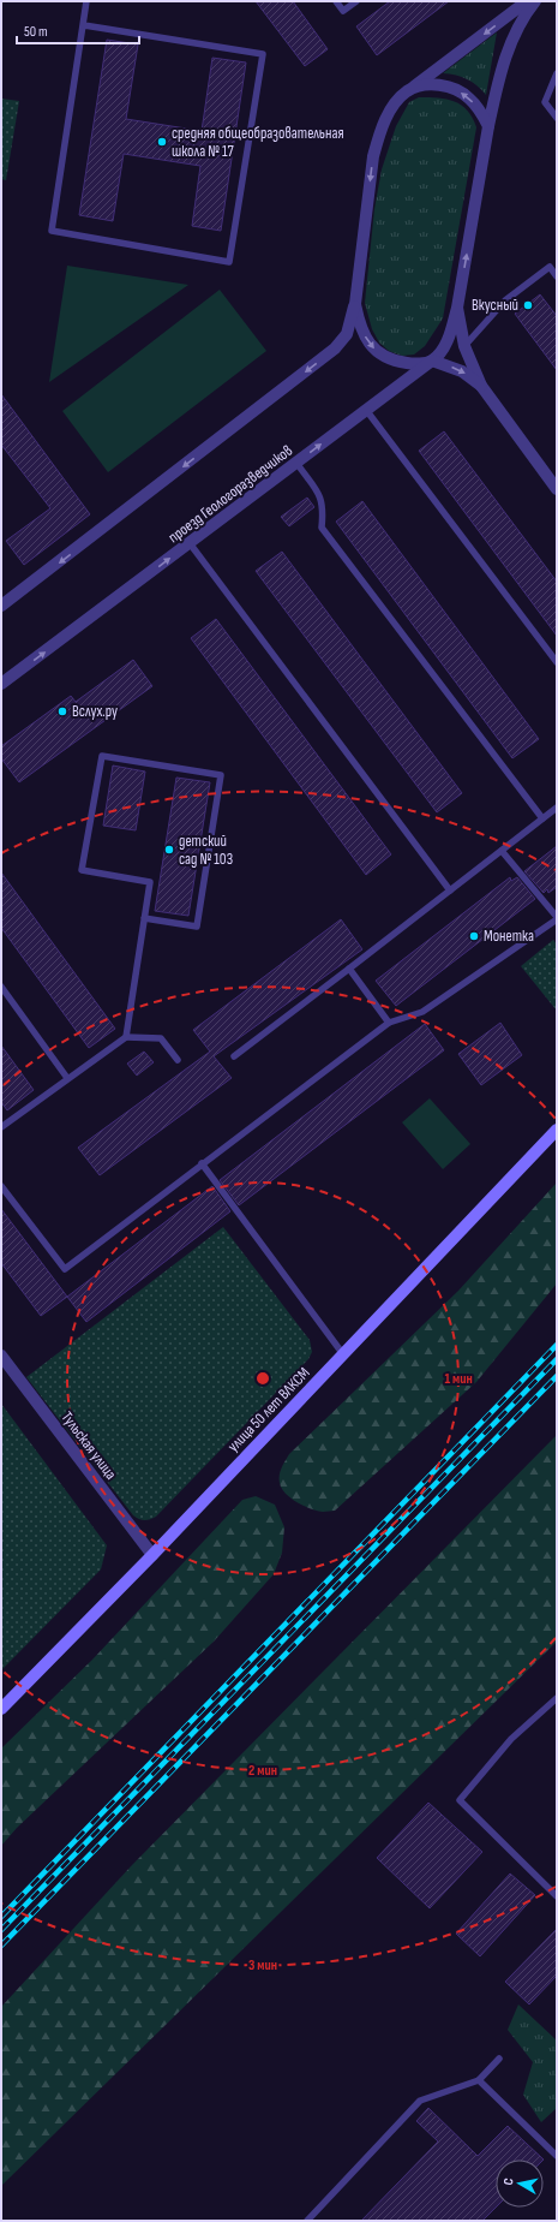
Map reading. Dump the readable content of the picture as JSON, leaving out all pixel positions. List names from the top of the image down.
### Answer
{
  "streets": {
    "street": ["проезд Геологоразведчиков", "улица 50 лет ВЛКСМ", "Тульская улица"]
  },
  "crossings": [
    ["улица 50 лет ВЛКСМ", "Тульская улица"]
  ],
  "places": [
    "средняя общеобразовательная школа № 17",
    "Вкусный",
    "Вслух.ру",
    "детский сад № 103",
    "Монетка"
  ],
  "scale_bar": "50 m",
  "north": "left",
  "rings": ["1 мин", "2 мин", "3 мин"]
}
